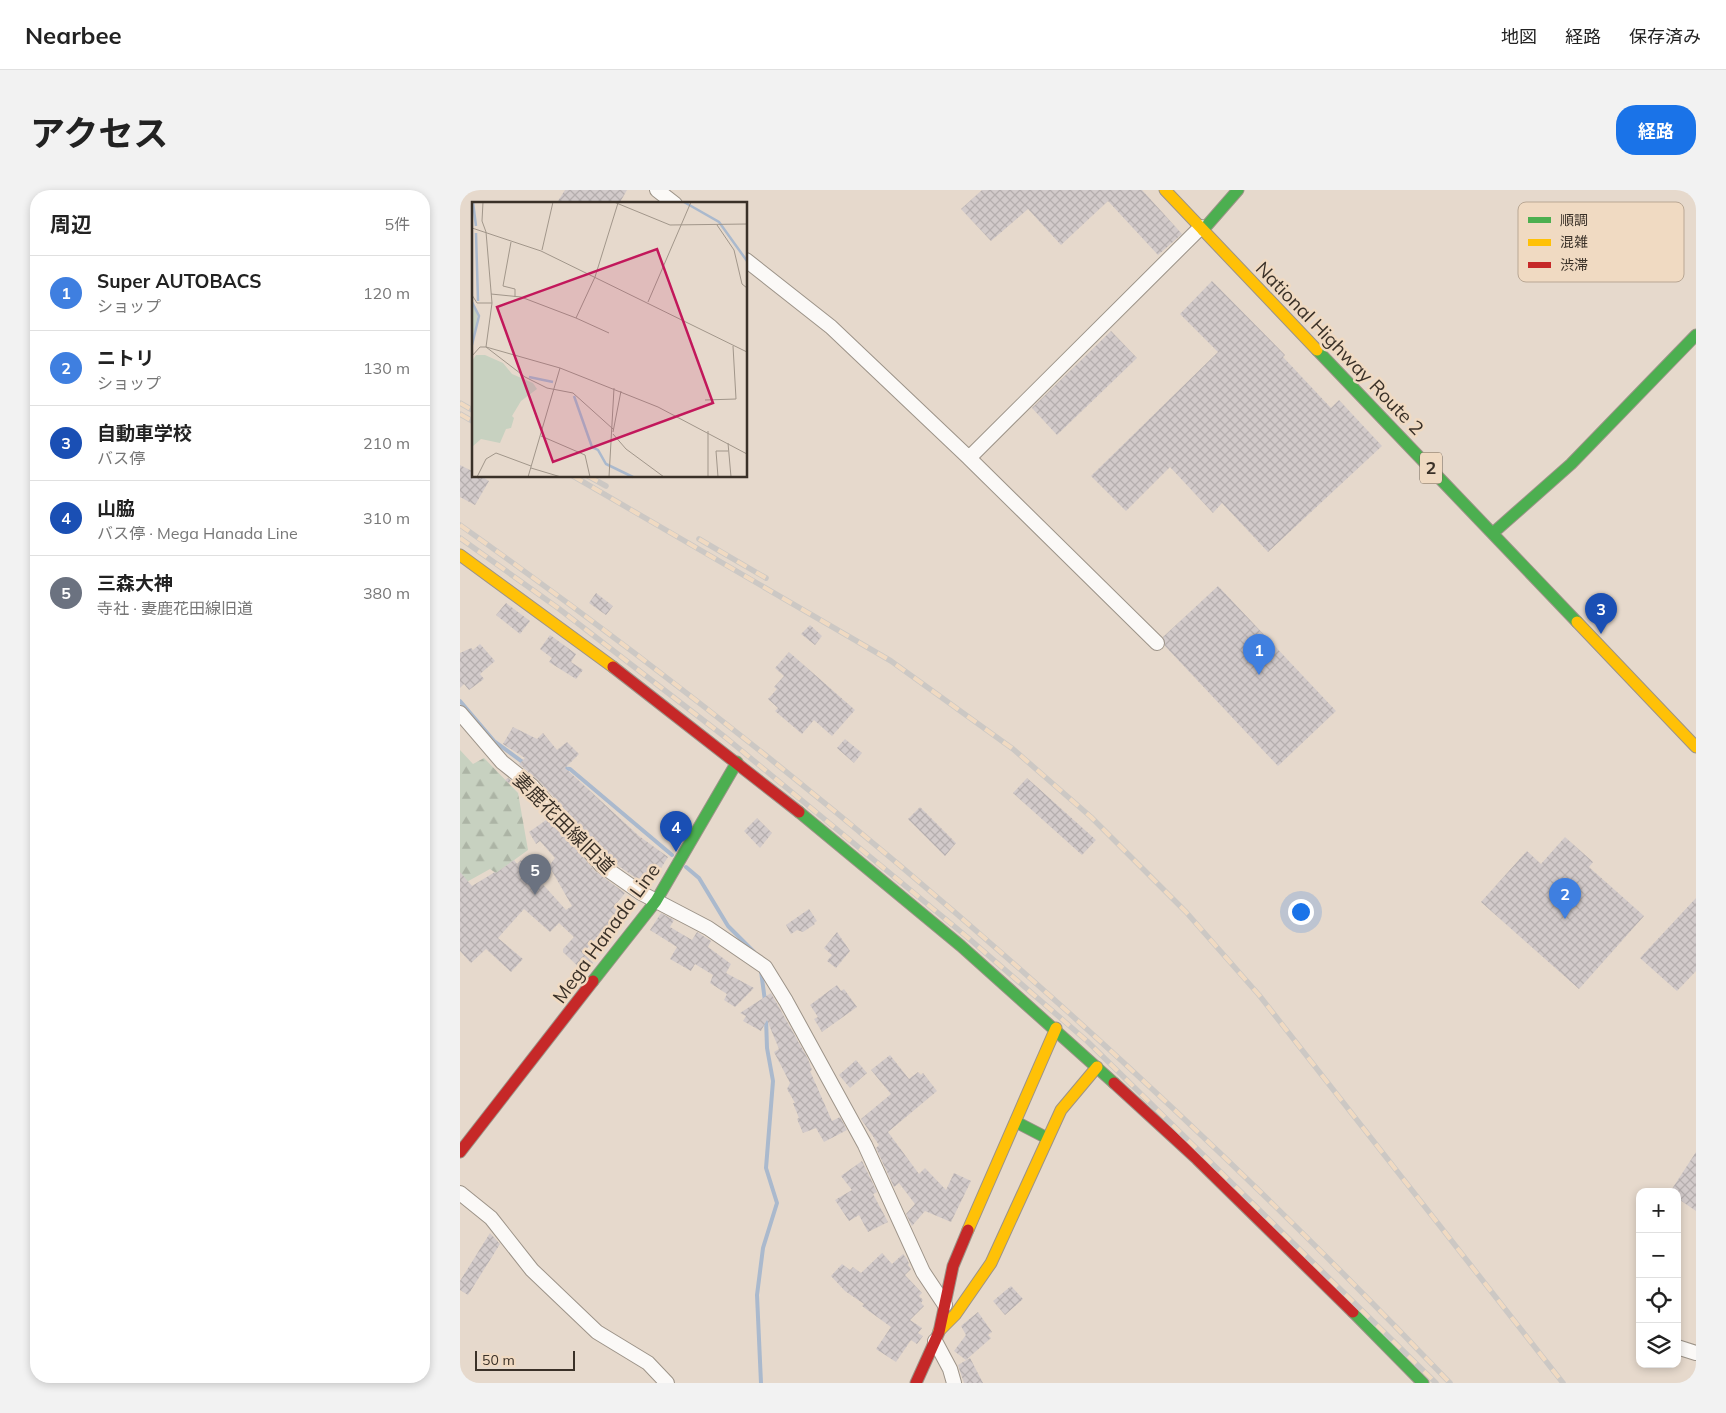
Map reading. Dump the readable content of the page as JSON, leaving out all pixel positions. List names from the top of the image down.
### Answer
{
  "streets": {
    "main road": ["National Highway Route 2", "2", "Mega Hanada Line"],
    "street": ["妻鹿花田線旧道"]
  },
  "crossings": [
    ["妻鹿花田線旧道", "Mega Hanada Line"]
  ],
  "legend": ["順調", "混雑", "渋滞"],
  "scale_bar": "50 m",
  "page": {
    "header": "Nearbee",
    "nav": ["地図", "経路", "保存済み"],
    "title": "アクセス",
    "buttons": "経路",
    "heading": ["周辺", "5件"],
    "list": [
      {
        "mark": "1",
        "name": "Super AUTOBACS",
        "note": "ショップ",
        "value": "120 m"
      },
      {
        "mark": "2",
        "name": "ニトリ",
        "note": "ショップ",
        "value": "130 m"
      },
      {
        "mark": "3",
        "name": "自動車学校",
        "note": "バス停",
        "value": "210 m"
      },
      {
        "mark": "4",
        "name": "山脇",
        "note": "バス停 · Mega Hanada Line",
        "value": "310 m"
      },
      {
        "mark": "5",
        "name": "三森大神",
        "note": "寺社 · 妻鹿花田線旧道",
        "value": "380 m"
      }
    ],
    "pins": [
      "3",
      "1",
      "4",
      "5",
      "2"
    ],
    "map_buttons": ["+", "−"],
    "scale": "50 m"
  }
}
